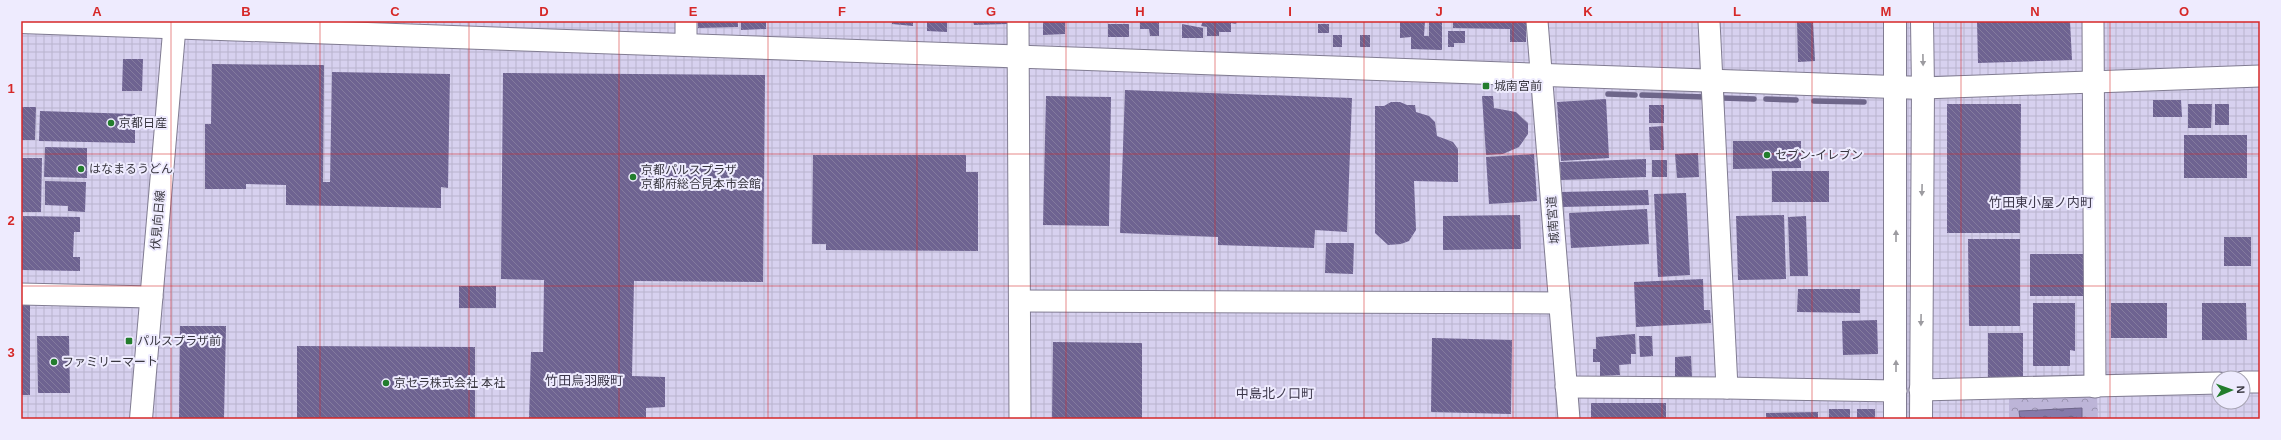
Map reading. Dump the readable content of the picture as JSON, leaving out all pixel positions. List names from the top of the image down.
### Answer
{
  "streets": {
    "street": ["伏見向日線", "城南宮道"]
  },
  "districts": ["竹田東小屋ノ内町", "竹田鳥羽殿町", "中島北ノ口町"],
  "places": {
    "transit": ["城南宮前", "パルスプラザ前"],
    "other": [
      "京都日産",
      "セブン-イレブン",
      "はなまるうどん",
      "京都パルスプラザ 京都府総合見本市会館",
      "ファミリーマート",
      "京セラ株式会社 本社"
    ]
  },
  "north": "right",
  "grid": {
    "columns": [
      "A",
      "B",
      "C",
      "D",
      "E",
      "F",
      "G",
      "H",
      "I",
      "J",
      "K",
      "L",
      "M",
      "N",
      "O"
    ],
    "rows": ["1", "2", "3"]
  }
}
